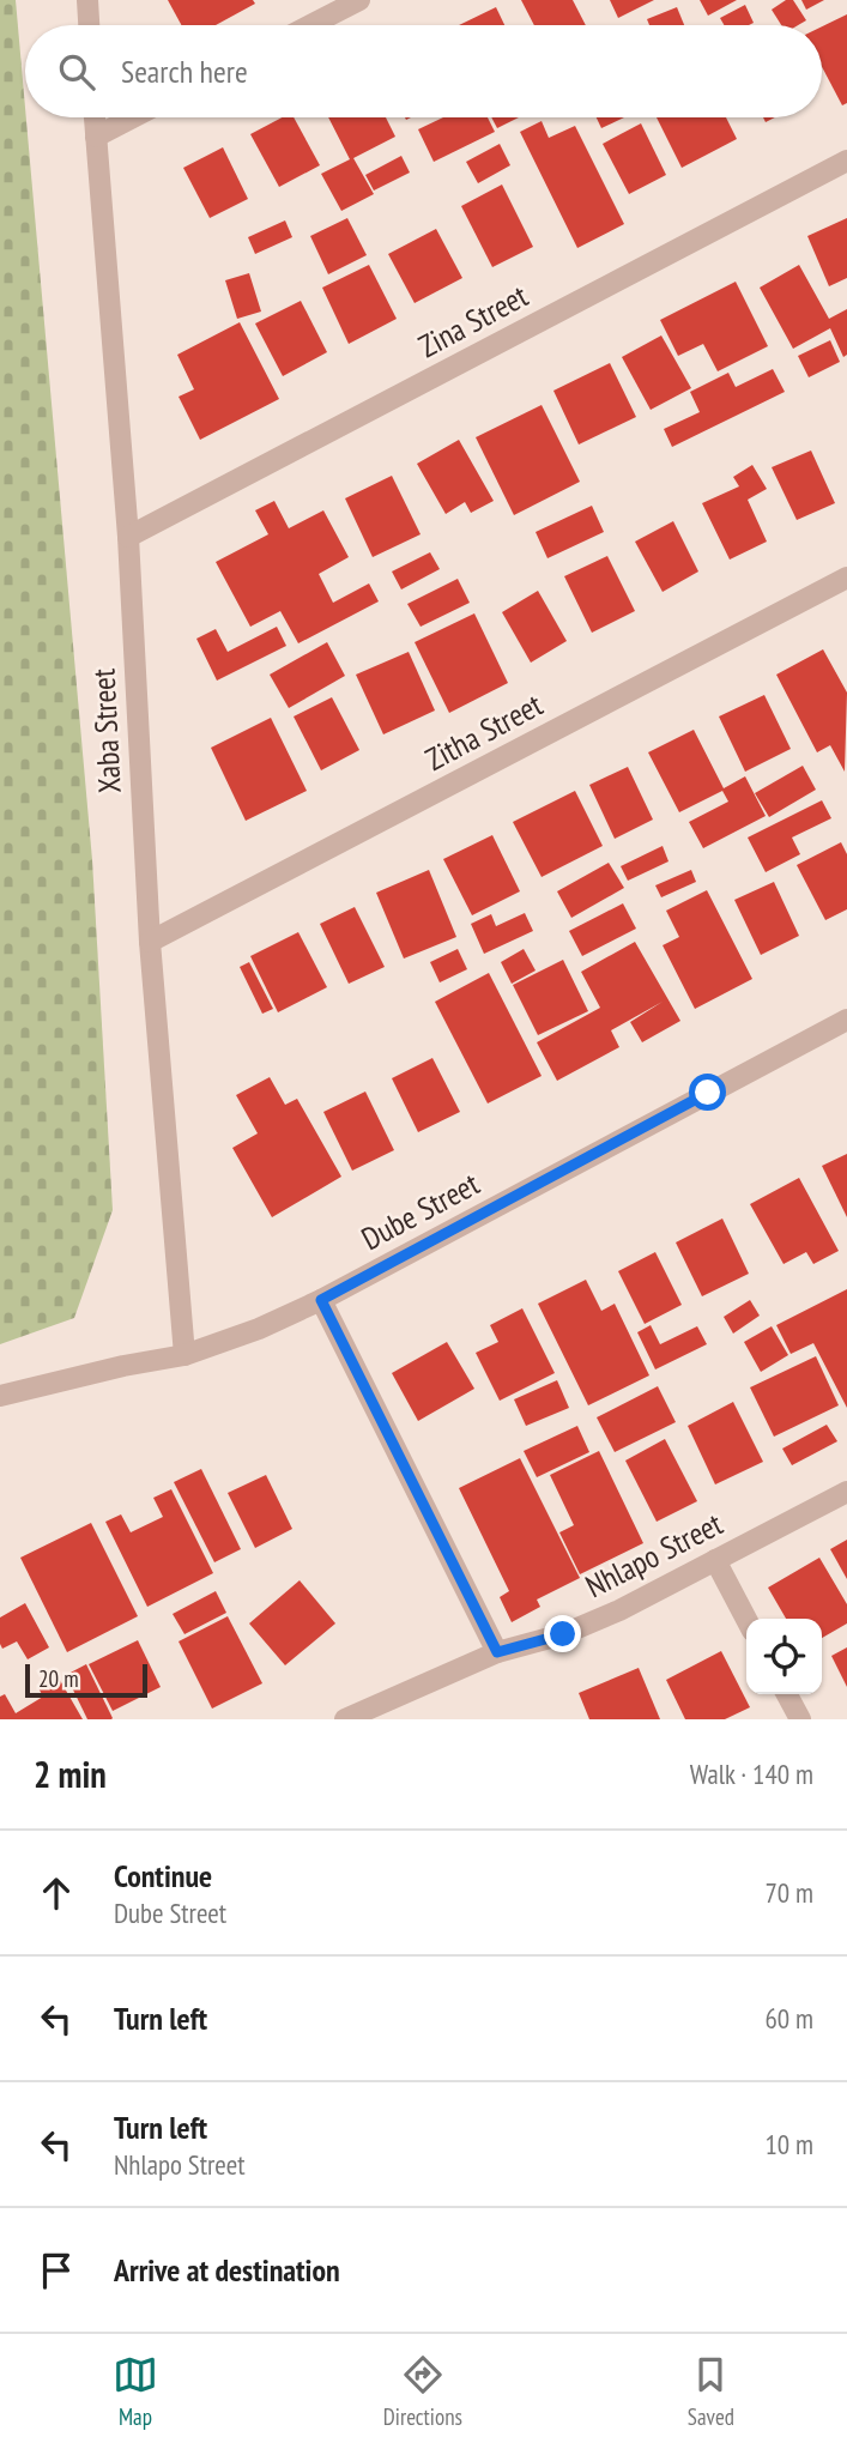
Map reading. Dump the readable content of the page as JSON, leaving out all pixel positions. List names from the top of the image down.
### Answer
{
  "streets": {
    "street": [
      "Zina Street",
      "Xaba Street",
      "Zitha Street",
      "Dube Street",
      "Nhlapo Street"
    ]
  },
  "crossings": [
    ["Zina Street", "Xaba Street"],
    ["Xaba Street", "Zitha Street"],
    ["Xaba Street", "Dube Street"]
  ],
  "scale_bar": "20 m",
  "page": {
    "search": "Search here",
    "scale": "20 m",
    "heading": ["2 min", "Walk · 140 m"],
    "list": [
      ["Continue", "Dube Street", "70 m"],
      ["Turn left", "60 m"],
      ["Turn left", "Nhlapo Street", "10 m"],
      "Arrive at destination"
    ],
    "nav": ["Map", "Directions", "Saved"]
  }
}
